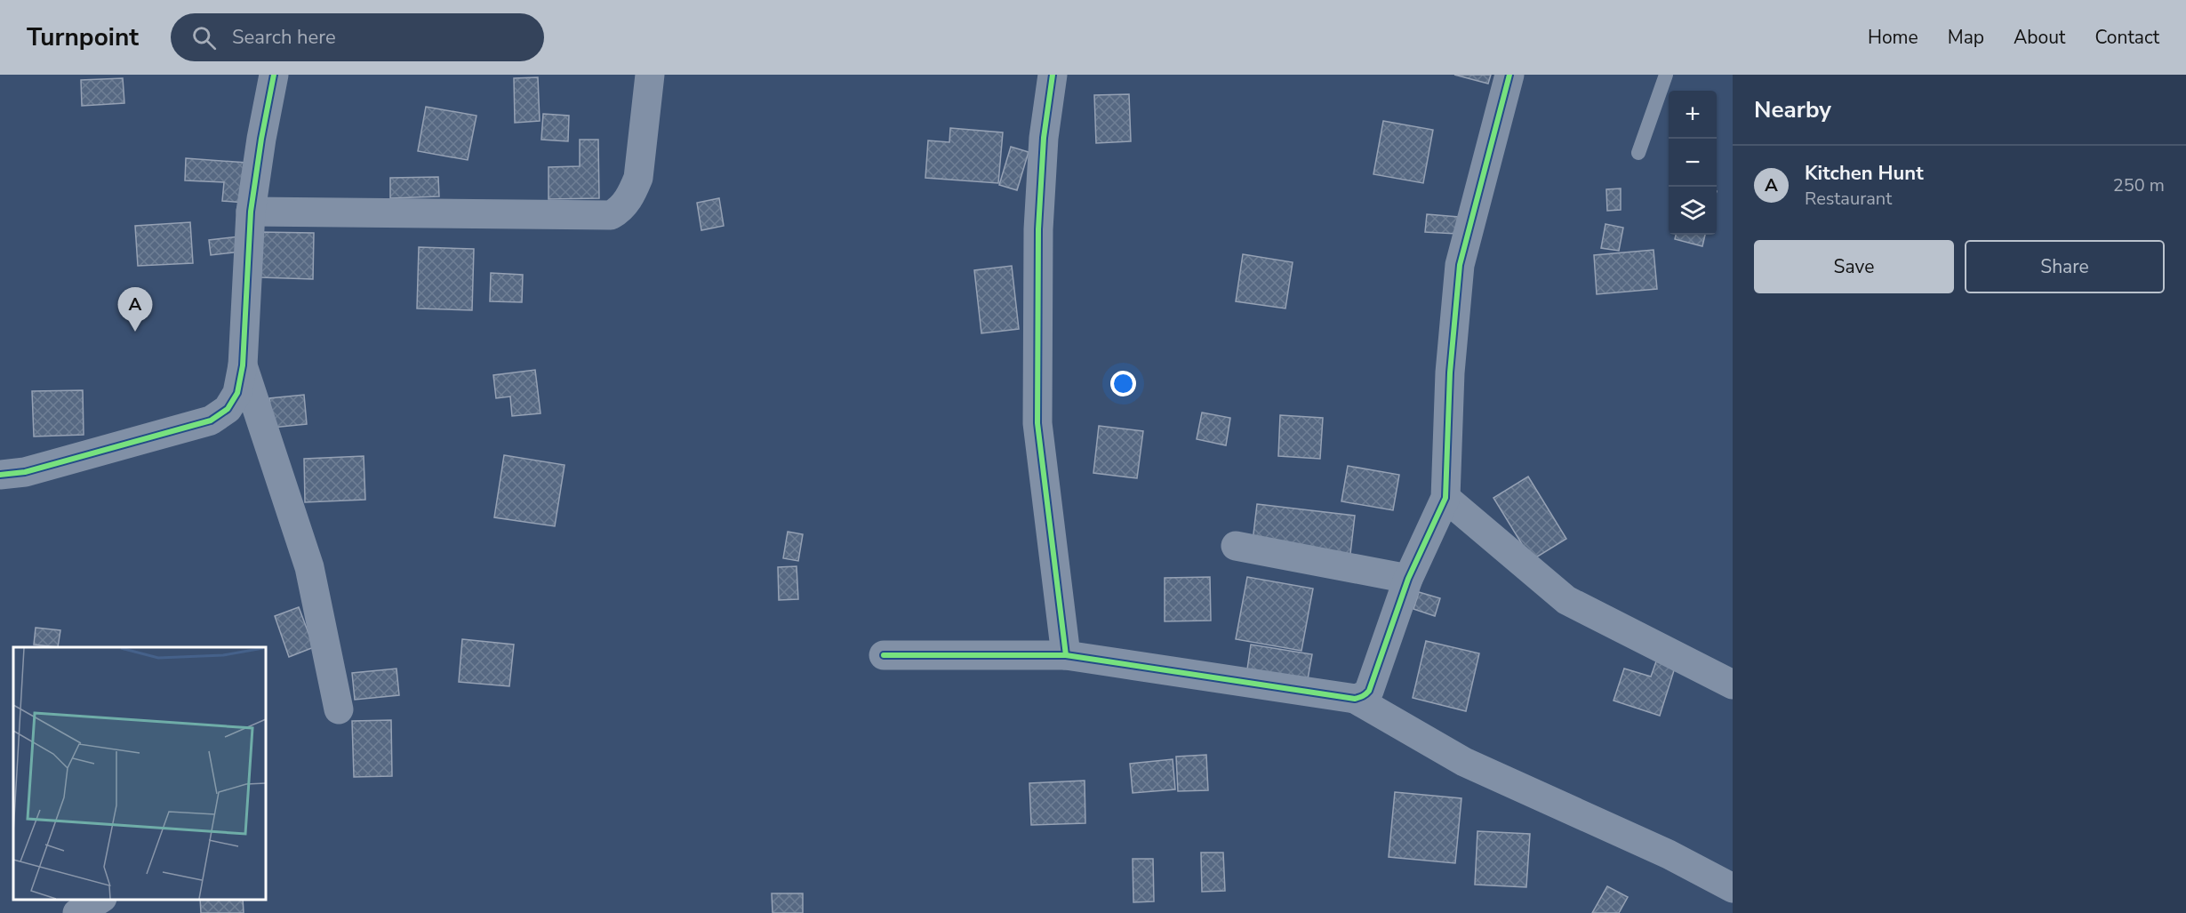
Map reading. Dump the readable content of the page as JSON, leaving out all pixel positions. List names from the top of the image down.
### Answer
{
  "page": {
    "header": "Turnpoint",
    "search": "Search here",
    "nav": [
      "Home",
      "Map",
      "About",
      "Contact"
    ],
    "heading": "Nearby",
    "map_buttons": ["+", "−"],
    "list": [
      {
        "mark": "A",
        "name": "Kitchen Hunt",
        "note": "Restaurant",
        "value": "250 m"
      }
    ],
    "buttons": ["Save", "Share"],
    "pins": "A"
  }
}
